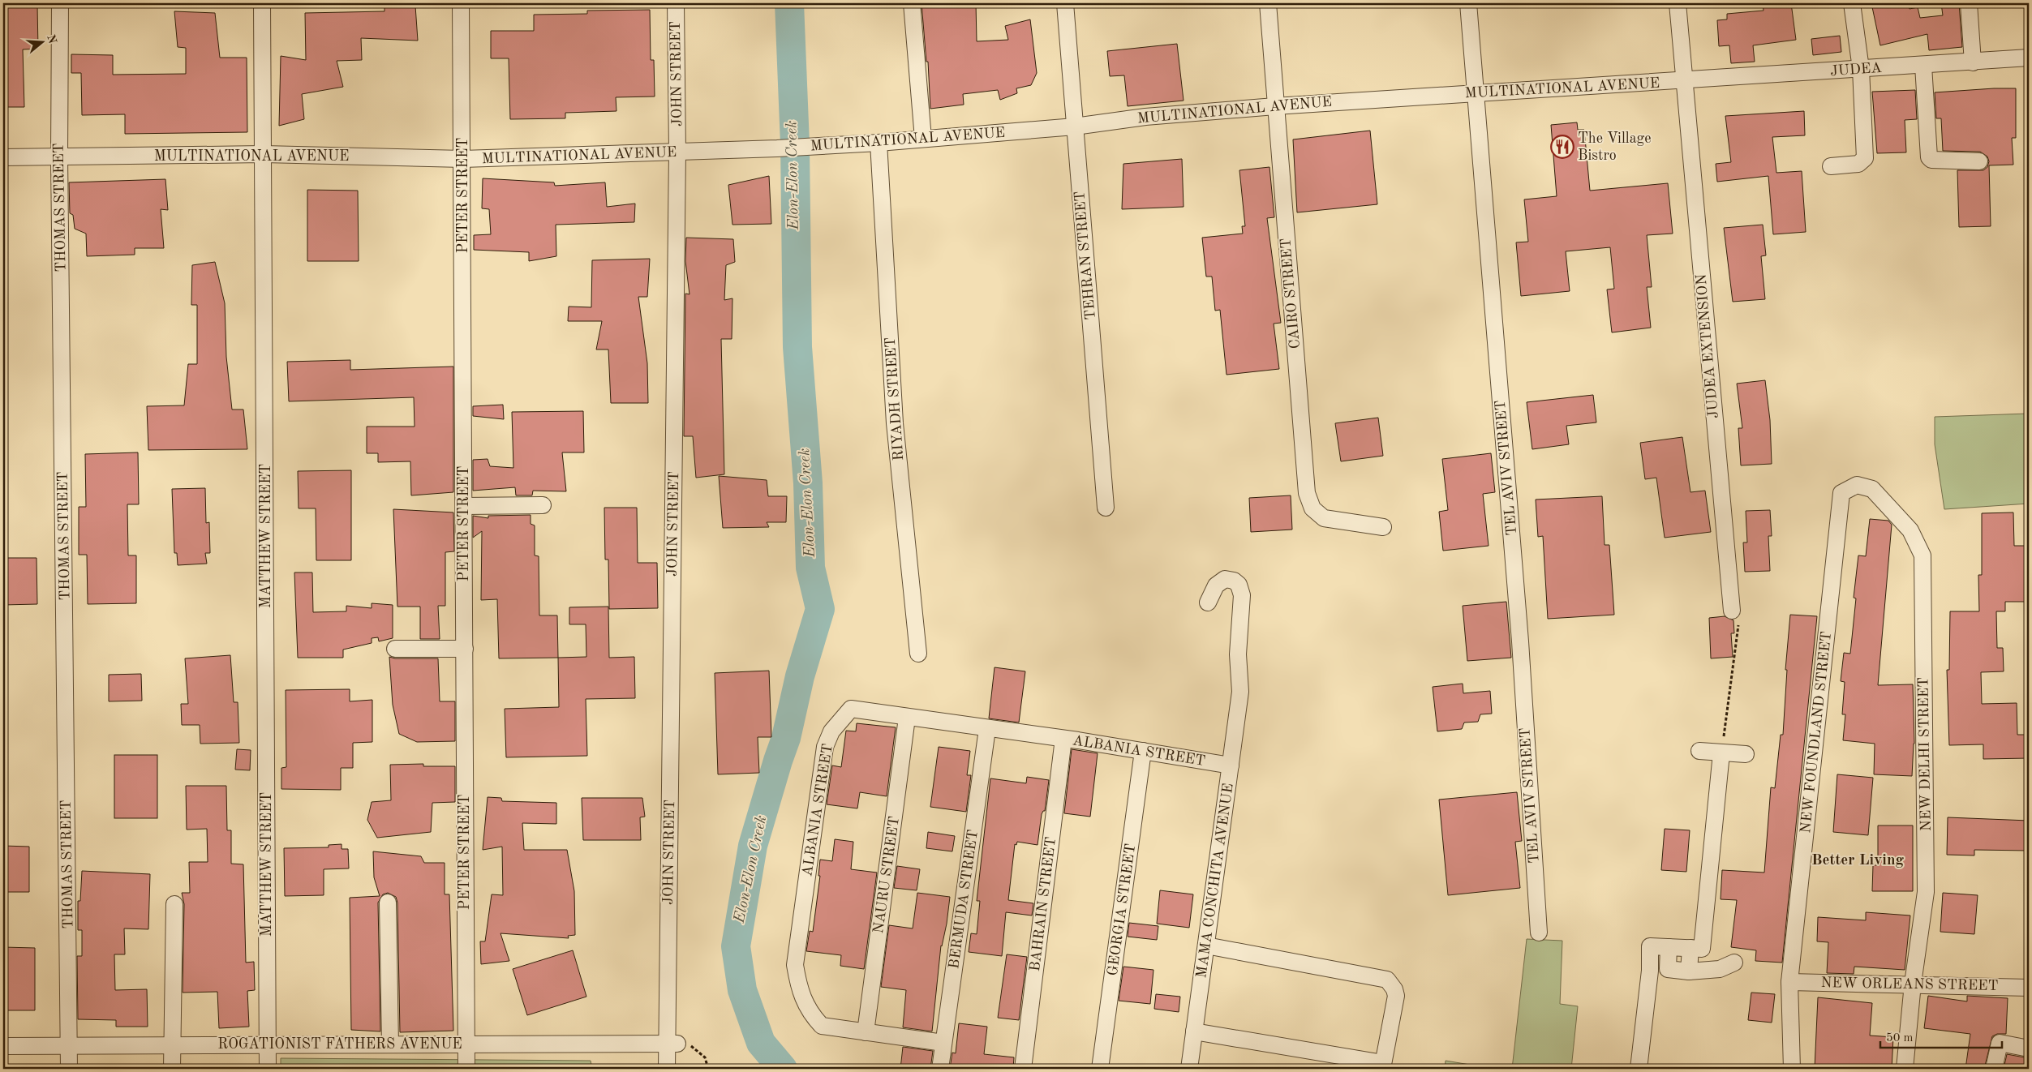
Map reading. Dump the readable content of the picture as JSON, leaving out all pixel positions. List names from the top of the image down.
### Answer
{
  "streets": {
    "street": [
      "JUDEA",
      "JOHN STREET",
      "MULTINATIONAL AVENUE",
      "PETER STREET",
      "THOMAS STREET",
      "TEHRAN STREET",
      "CAIRO STREET",
      "JUDEA EXTENSION",
      "RIYADH STREET",
      "TEL AVIV STREET",
      "MATTHEW STREET",
      "NEW FOUNDLAND STREET",
      "ALBANIA STREET",
      "NEW DELHI STREET",
      "NAURU STREET",
      "MAMA CONCHITA AVENUE",
      "BERMUDA STREET",
      "BAHRAIN STREET",
      "GEORGIA STREET",
      "NEW ORLEANS STREET",
      "ROGATIONIST FATHERS AVENUE"
    ]
  },
  "crossings": [
    ["JUDEA", "MULTINATIONAL AVENUE"],
    ["JUDEA", "JUDEA EXTENSION"],
    ["JOHN STREET", "MULTINATIONAL AVENUE"],
    ["JOHN STREET", "ROGATIONIST FATHERS AVENUE"],
    ["MULTINATIONAL AVENUE", "PETER STREET"],
    ["MULTINATIONAL AVENUE", "THOMAS STREET"],
    ["MULTINATIONAL AVENUE", "TEHRAN STREET"],
    ["MULTINATIONAL AVENUE", "CAIRO STREET"],
    ["MULTINATIONAL AVENUE", "JUDEA EXTENSION"],
    ["MULTINATIONAL AVENUE", "RIYADH STREET"],
    ["MULTINATIONAL AVENUE", "TEL AVIV STREET"],
    ["MULTINATIONAL AVENUE", "MATTHEW STREET"],
    ["PETER STREET", "ROGATIONIST FATHERS AVENUE"],
    ["THOMAS STREET", "ROGATIONIST FATHERS AVENUE"],
    ["MATTHEW STREET", "ROGATIONIST FATHERS AVENUE"],
    ["NEW FOUNDLAND STREET", "NEW DELHI STREET"],
    ["NEW FOUNDLAND STREET", "NEW ORLEANS STREET"],
    ["ALBANIA STREET", "NAURU STREET"],
    ["ALBANIA STREET", "MAMA CONCHITA AVENUE"],
    ["ALBANIA STREET", "BERMUDA STREET"],
    ["ALBANIA STREET", "BAHRAIN STREET"],
    ["ALBANIA STREET", "GEORGIA STREET"],
    ["NEW DELHI STREET", "NEW ORLEANS STREET"]
  ],
  "districts": ["Better Living"],
  "water": ["Elon-Elon Creek"],
  "places": {
    "restaurant": ["The Village Bistro"]
  },
  "scale_bar": "50 m",
  "north": "right"
}
